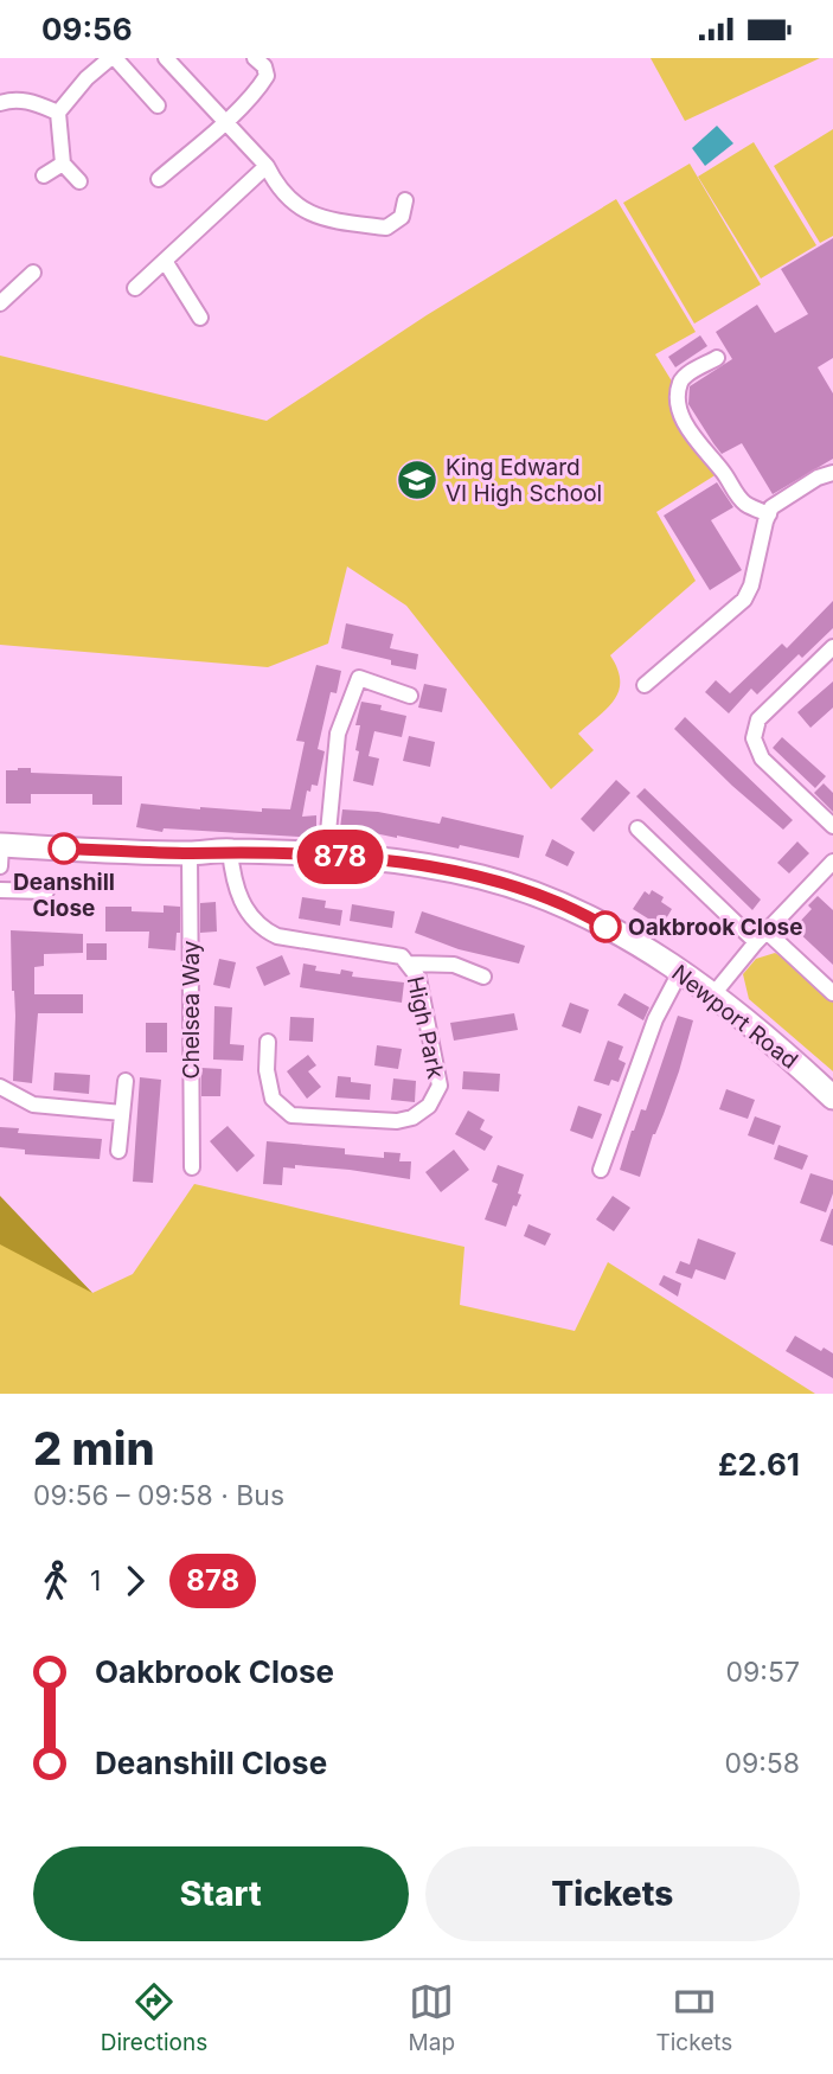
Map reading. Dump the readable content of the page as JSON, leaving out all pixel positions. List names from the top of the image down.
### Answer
{
  "streets": {
    "highway": ["Newport Road"],
    "street": ["Chelsea Way", "High Park"]
  },
  "crossings": [
    ["Chelsea Way", "Newport Road"],
    ["Newport Road", "High Park"]
  ],
  "places": {
    "school or university": ["King Edward VI High School"],
    "other": ["Deanshill Close", "Oakbrook Close"]
  },
  "lines": ["bus line 878"],
  "page": {
    "status": "09:56",
    "on_map": "878",
    "heading": ["2 min", "09:56 – 09:58 · Bus", "£2.61"],
    "legs": ["1", "878"],
    "list": [
      {
        "name": "Oakbrook Close",
        "value": "09:57"
      },
      {
        "name": "Deanshill Close",
        "value": "09:58"
      }
    ],
    "buttons": ["Start", "Tickets"],
    "tabs": ["Directions", "Map", "Tickets"]
  }
}
